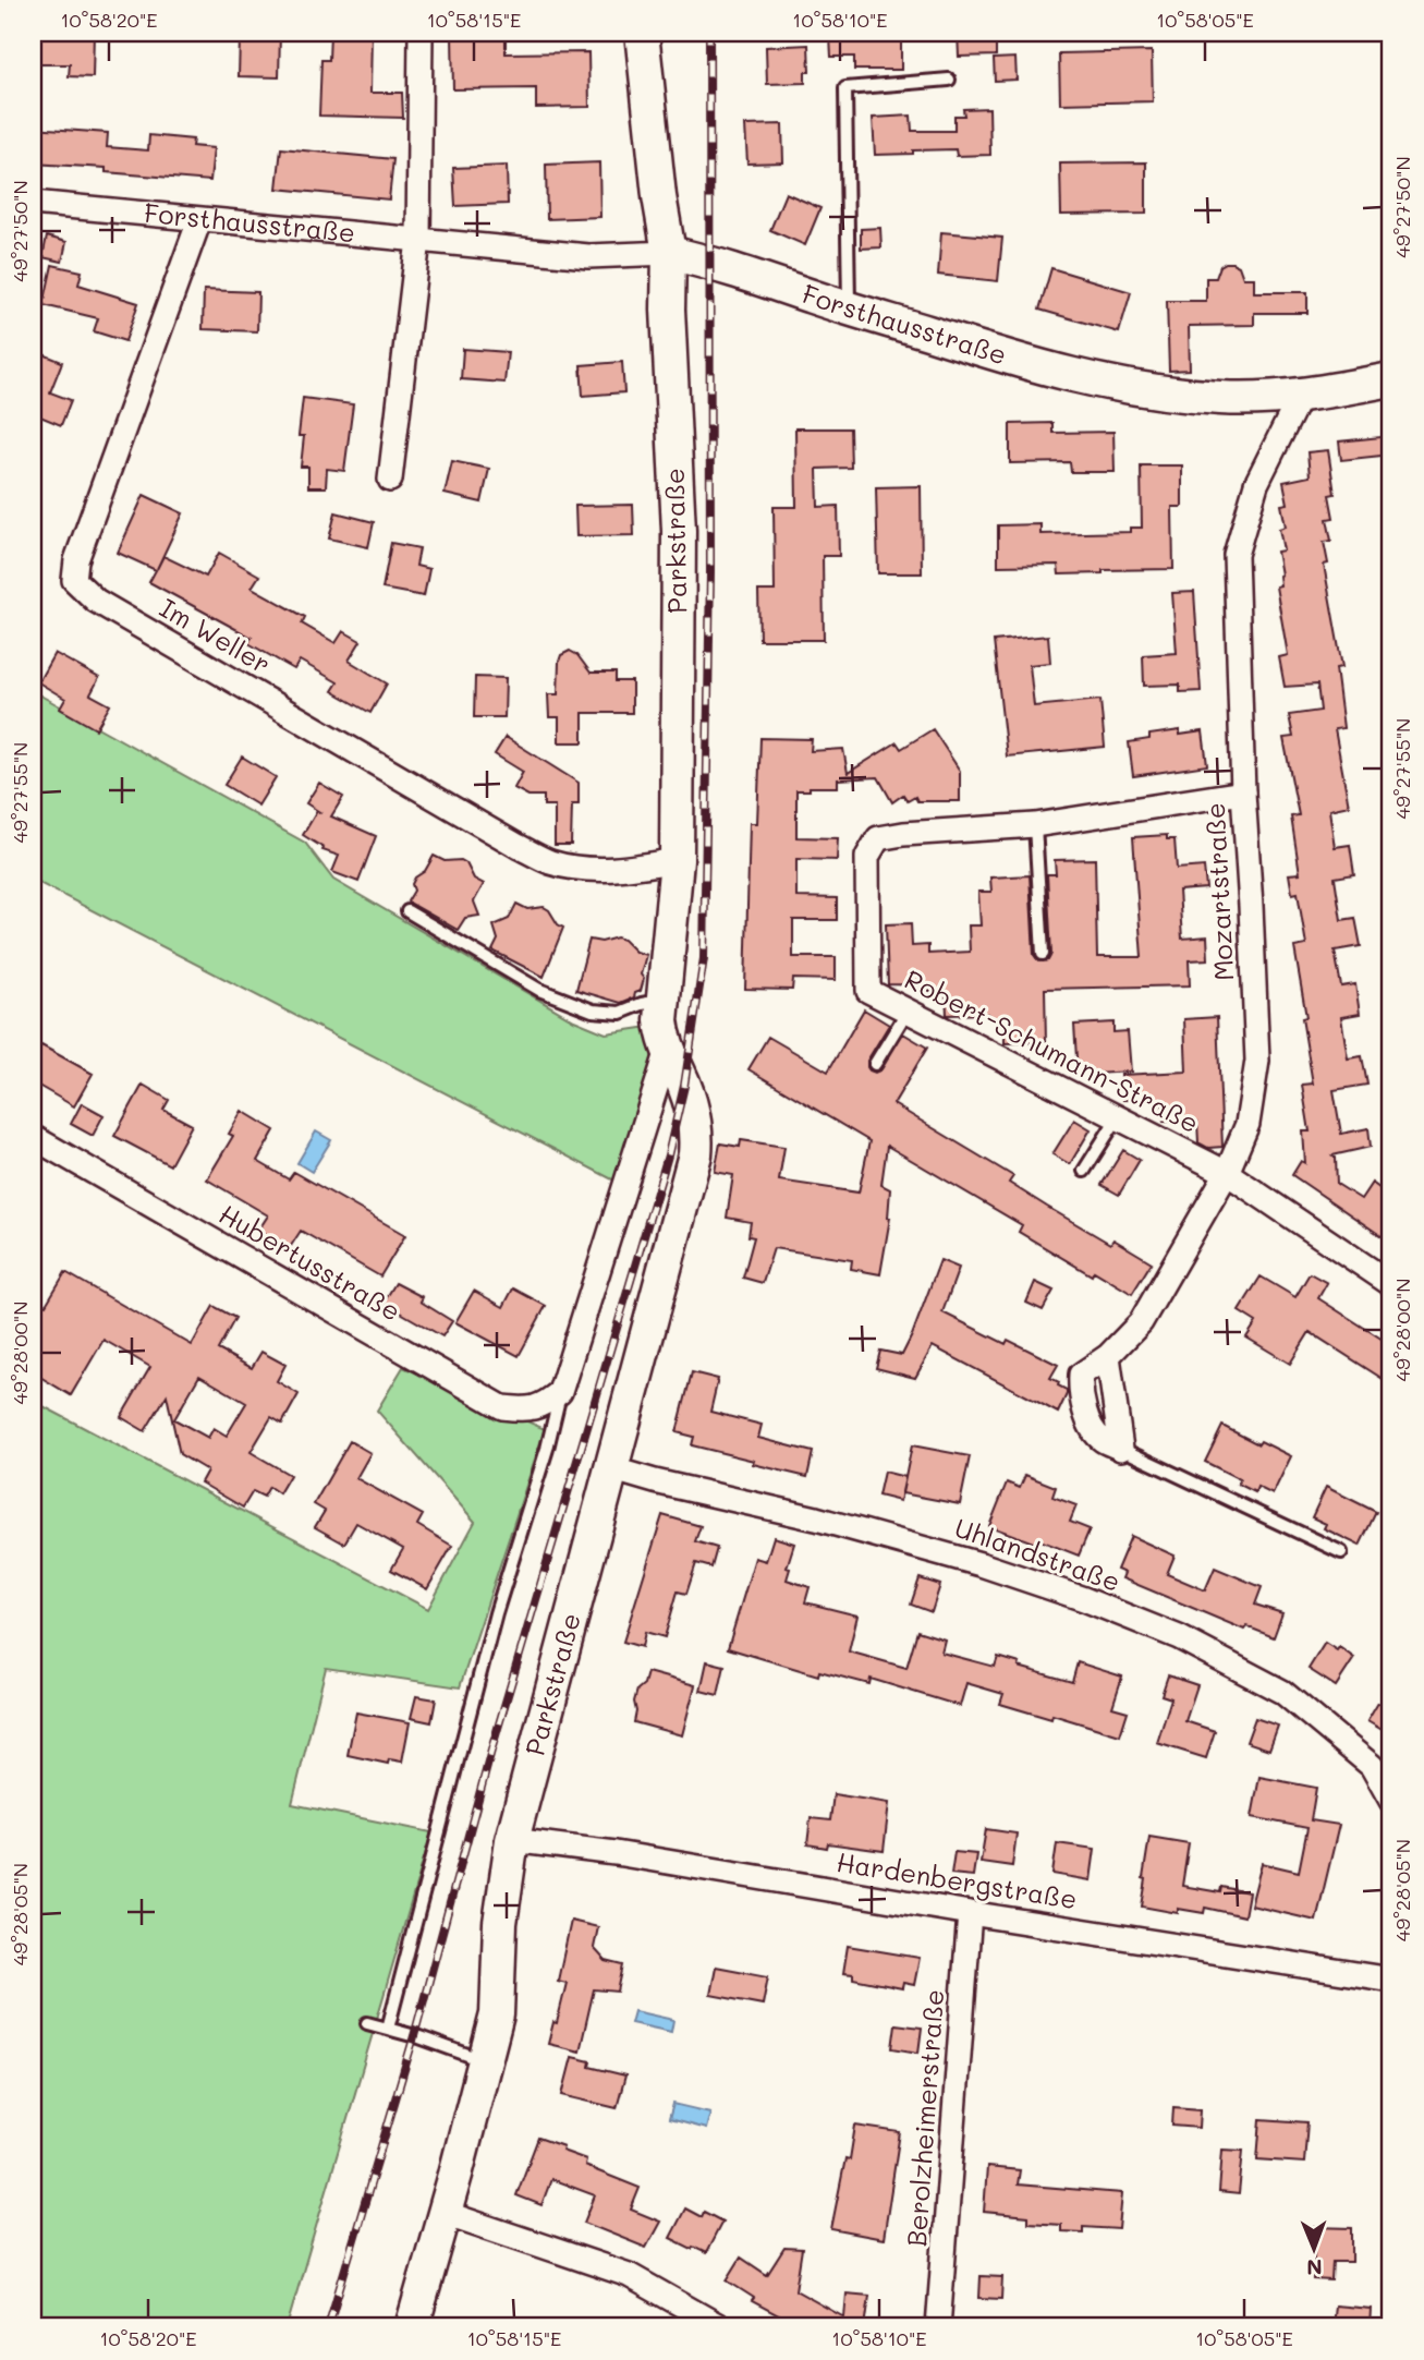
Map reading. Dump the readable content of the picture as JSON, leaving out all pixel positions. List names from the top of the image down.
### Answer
{
  "streets": {
    "street": [
      "Forsthausstraße",
      "Parkstraße",
      "Im Weller",
      "Mozartstraße",
      "Robert-Schumann-Straße",
      "Hubertusstraße",
      "Uhlandstraße",
      "Hardenbergstraße",
      "Berolzheimerstraße"
    ]
  },
  "crossings": [
    ["Forsthausstraße", "Parkstraße"],
    ["Forsthausstraße", "Im Weller"],
    ["Forsthausstraße", "Mozartstraße"],
    ["Parkstraße", "Im Weller"],
    ["Parkstraße", "Hubertusstraße"],
    ["Parkstraße", "Uhlandstraße"],
    ["Parkstraße", "Hardenbergstraße"],
    ["Mozartstraße", "Robert-Schumann-Straße"],
    ["Hardenbergstraße", "Berolzheimerstraße"]
  ],
  "north": "bottom",
  "coordinates": [
    "10°58'20\"E",
    "10°58'15\"E",
    "10°58'10\"E",
    "10°58'05\"E",
    "49°27'50\"N",
    "49°27'55\"N",
    "49°28'00\"N",
    "49°28'05\"N"
  ]
}
